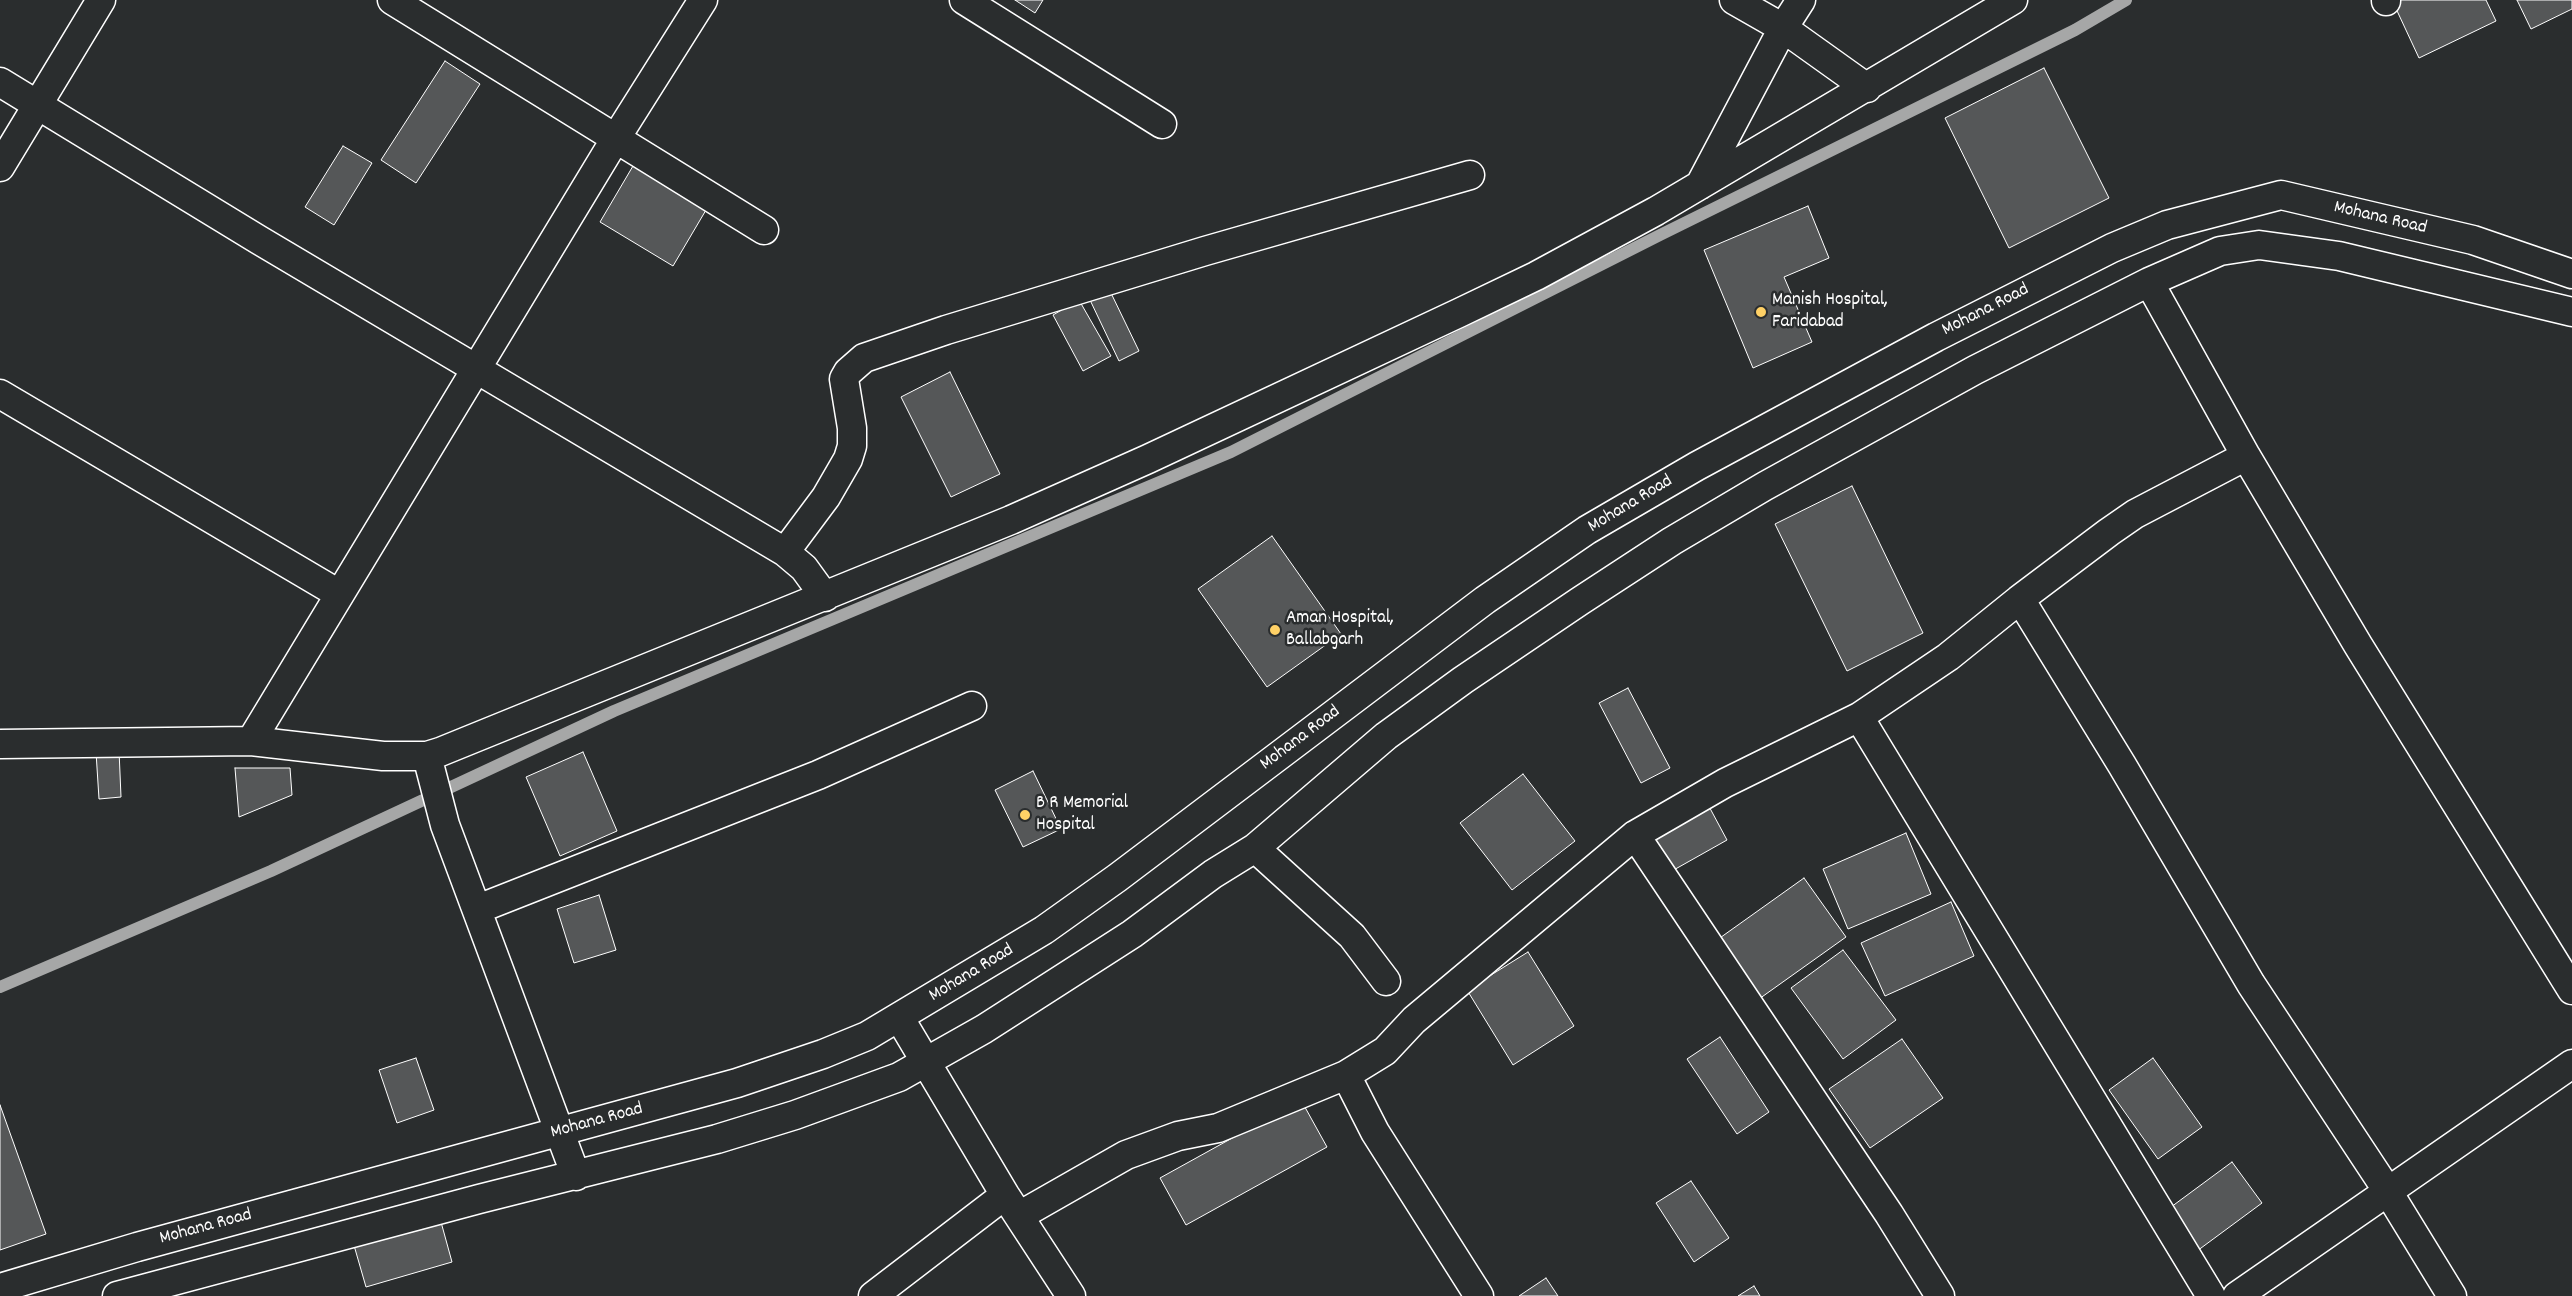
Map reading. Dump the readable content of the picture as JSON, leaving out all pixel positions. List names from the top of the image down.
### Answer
{
  "streets": {
    "street": ["Mohana Road"]
  },
  "places": ["Manish Hospital, Faridabad", "Aman Hospital, Ballabgarh", "B R Memorial Hospital"]
}
